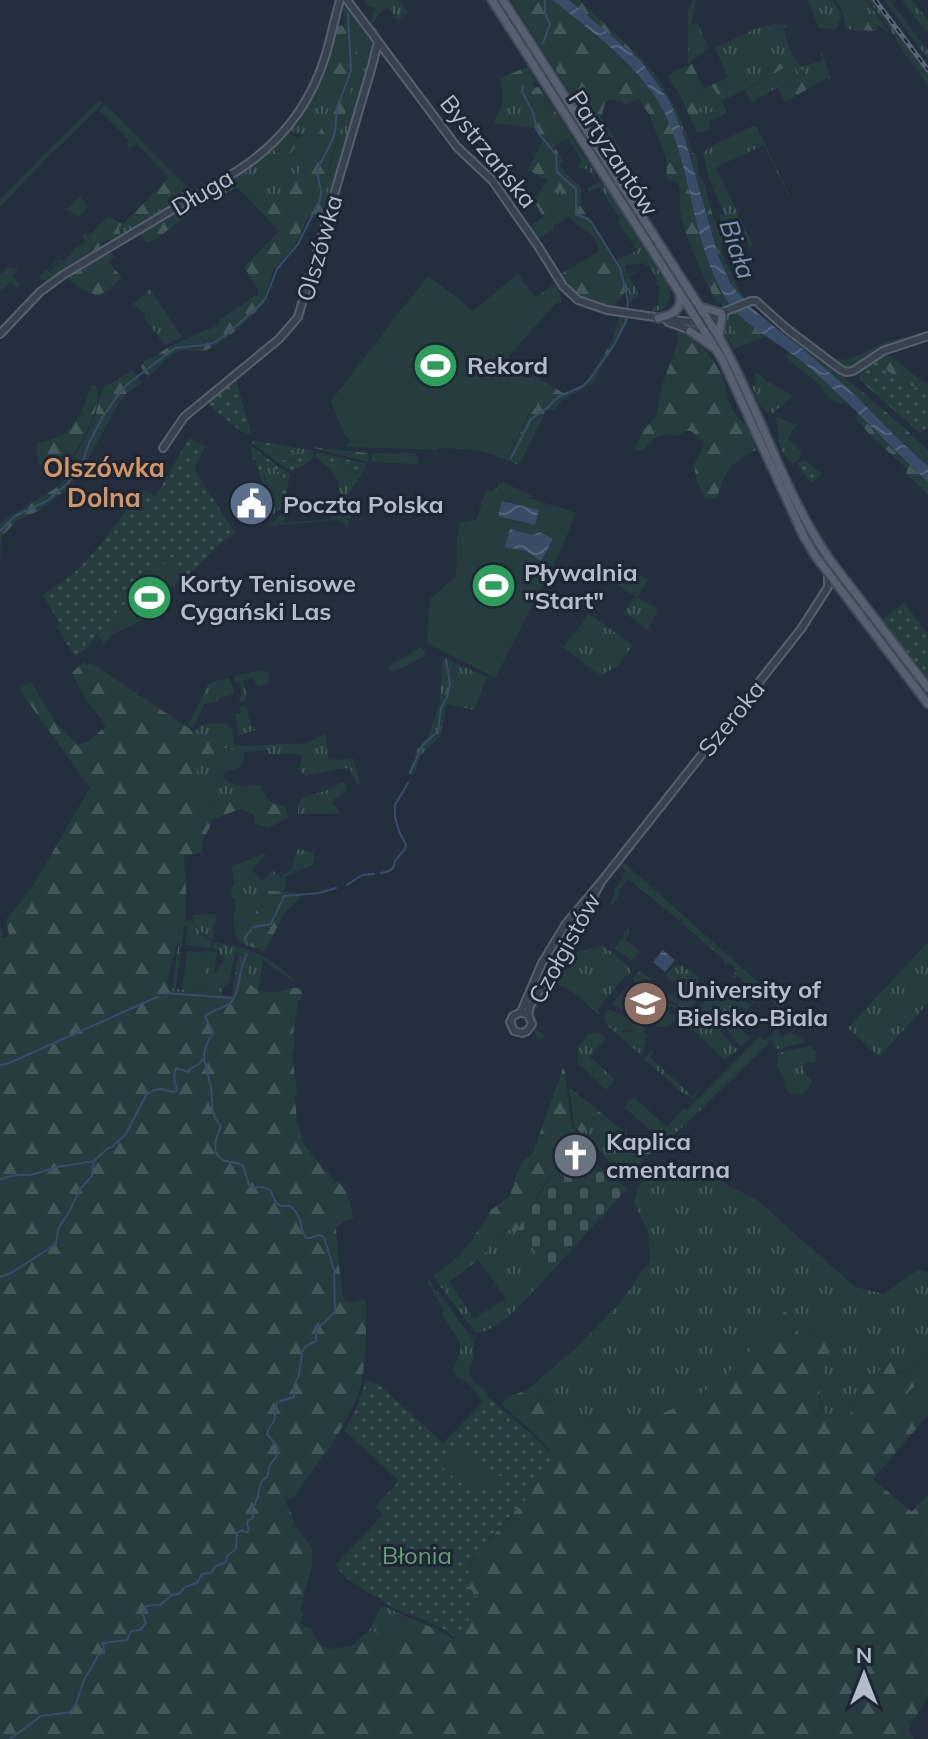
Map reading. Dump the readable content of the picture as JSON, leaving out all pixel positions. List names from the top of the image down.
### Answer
{
  "streets": {
    "main road": ["Partyzantów"],
    "street": [
      "Bystrzańska",
      "Długa",
      "Olszówka",
      "Szeroka",
      "Czołgistów"
    ]
  },
  "crossings": [
    ["Bystrzańska", "Partyzantów"],
    ["Bystrzańska", "Olszówka"],
    ["Szeroka", "Czołgistów"]
  ],
  "districts": ["Olszówka Dolna"],
  "water": ["Biała"],
  "parks": ["Błonia"],
  "places": {
    "sports": ["Rekord", "Pływalnia \"Start\"", "Korty Tenisowe Cygański Las"],
    "public building": ["Poczta Polska"],
    "school or university": ["University of Bielsko-Biala"],
    "church": ["Kaplica cmentarna"]
  },
  "north": "top"
}
